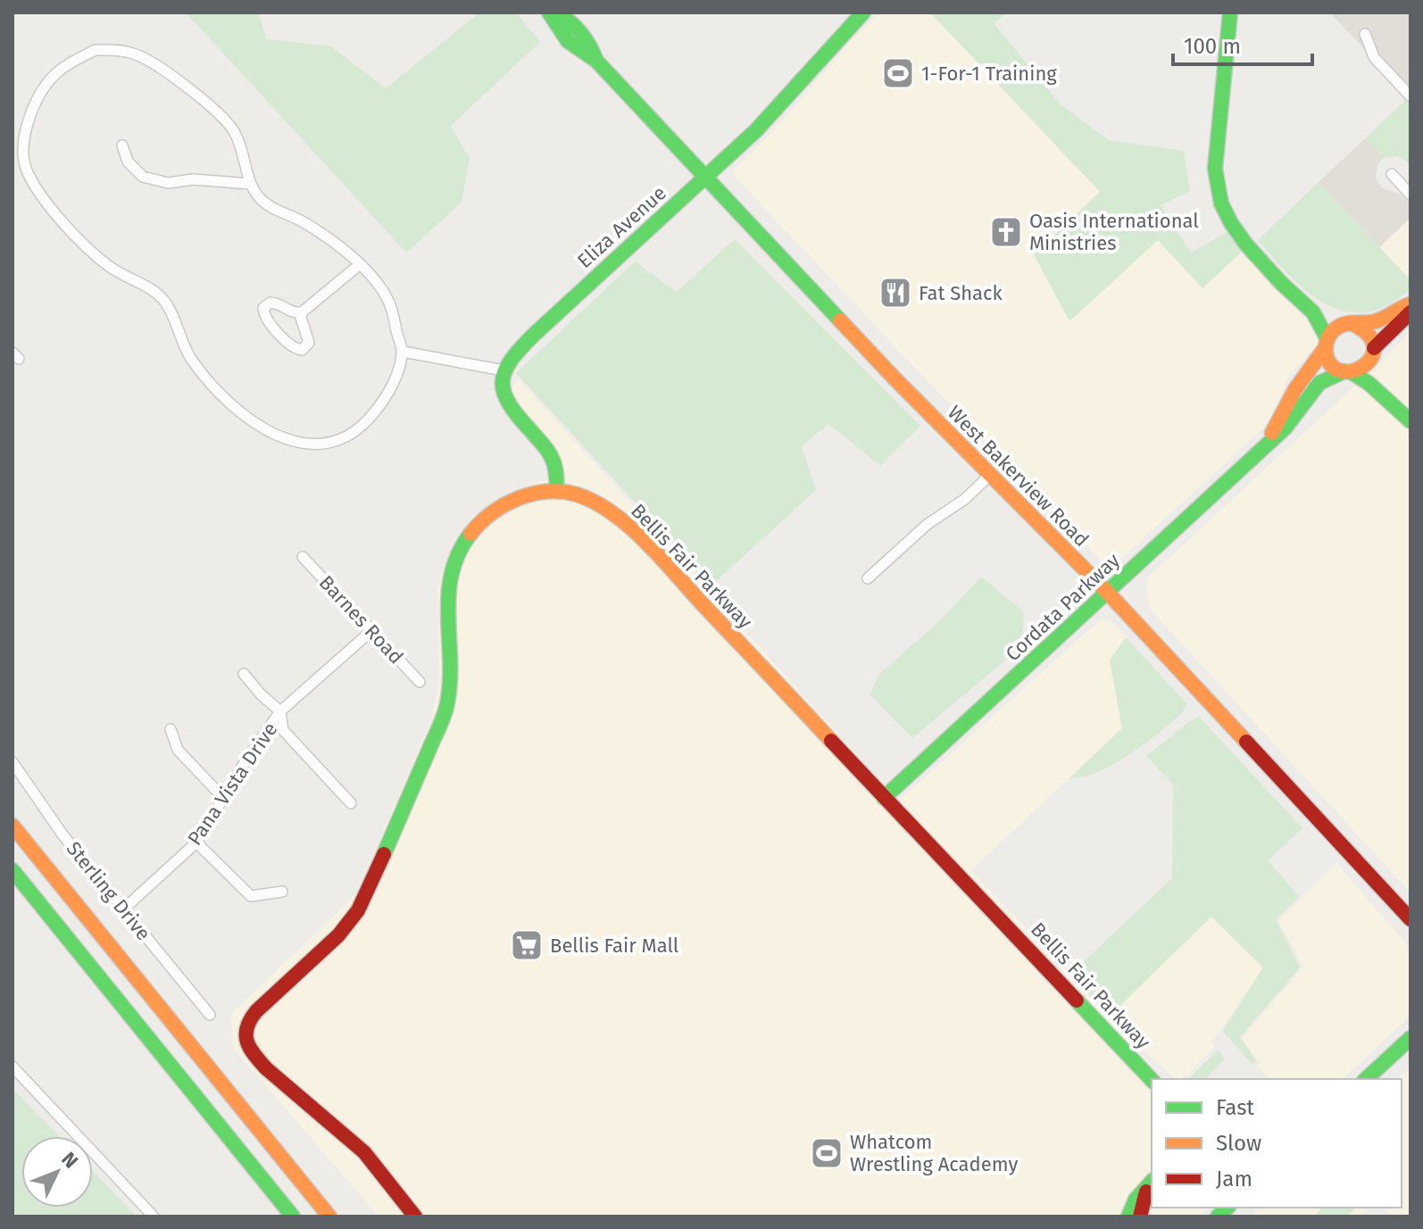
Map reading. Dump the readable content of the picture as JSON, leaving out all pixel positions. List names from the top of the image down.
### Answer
{
  "streets": {
    "main road": [
      "Eliza Avenue",
      "West Bakerview Road",
      "Bellis Fair Parkway",
      "Cordata Parkway"
    ],
    "street": ["Barnes Road", "Pana Vista Drive", "Sterling Drive"]
  },
  "crossings": [
    ["Eliza Avenue", "West Bakerview Road"],
    ["West Bakerview Road", "Cordata Parkway"],
    ["Bellis Fair Parkway", "Cordata Parkway"],
    ["Barnes Road", "Pana Vista Drive"],
    ["Pana Vista Drive", "Sterling Drive"]
  ],
  "places": {
    "sports": ["1-For-1 Training", "Whatcom Wrestling Academy"],
    "church": ["Oasis International Ministries"],
    "restaurant": ["Fat Shack"],
    "supermarket": ["Bellis Fair Mall"]
  },
  "legend": ["Fast", "Slow", "Jam"],
  "scale_bar": "100 m",
  "north": "top right"
}
